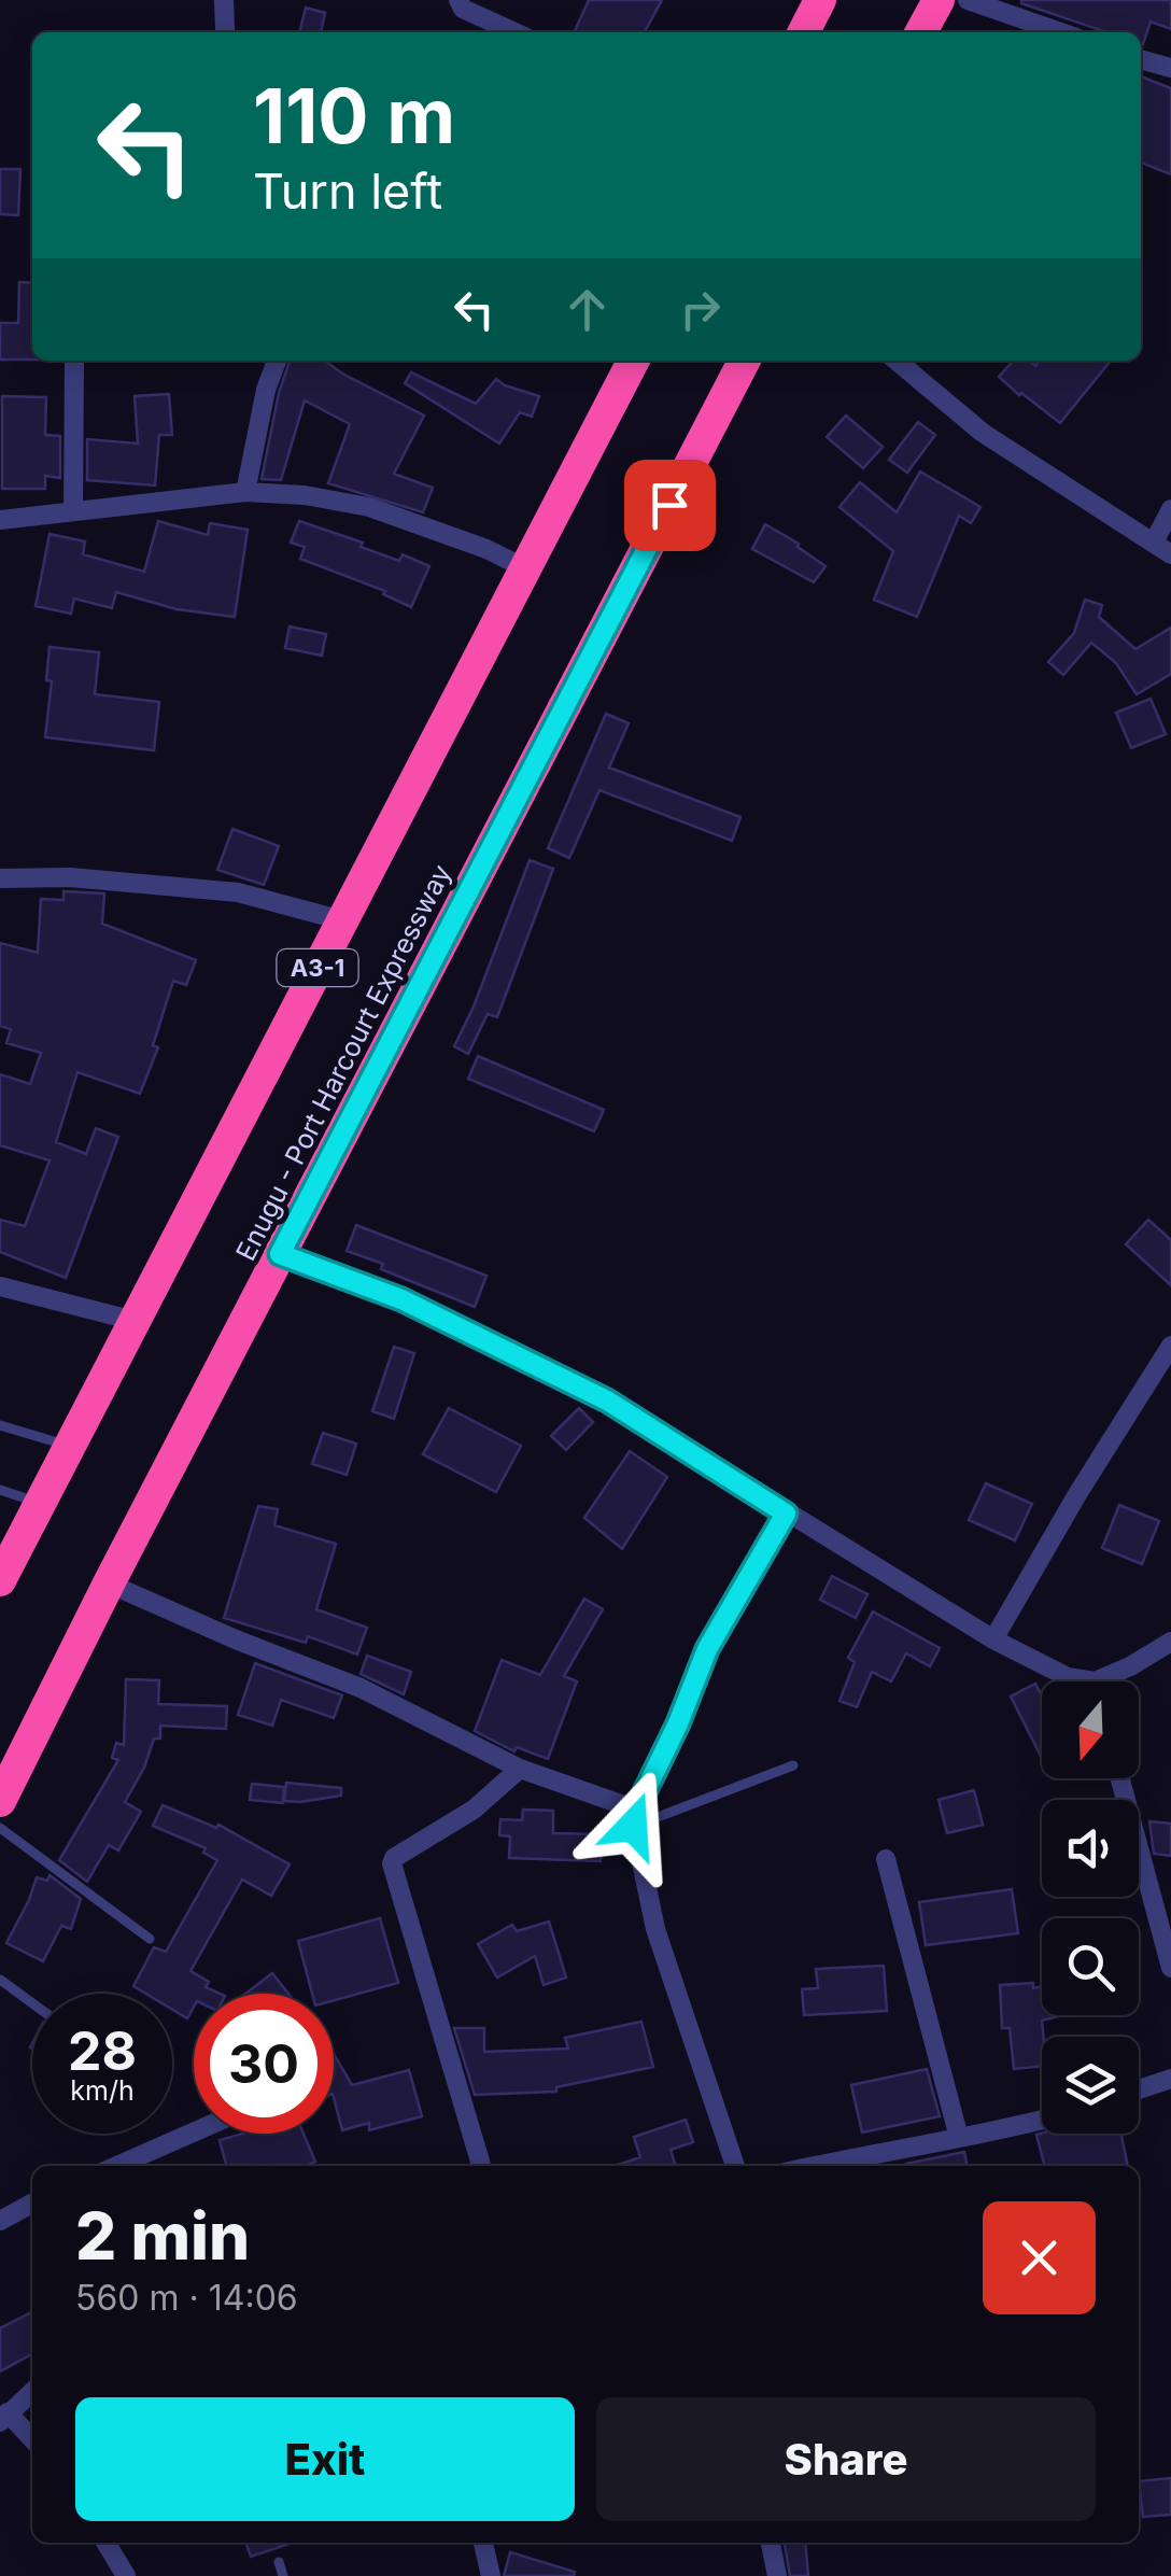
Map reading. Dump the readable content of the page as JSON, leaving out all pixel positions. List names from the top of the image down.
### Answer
{
  "streets": {
    "highway": ["A3-1", "Enugu - Port Harcourt Expressway"]
  },
  "north": "bottom",
  "page": {
    "turn": ["110 m", "Turn left"],
    "speed": "28 km/h",
    "limit": "30",
    "heading": ["2 min", "560 m · 14:06"],
    "buttons": ["Exit", "Share"]
  }
}
